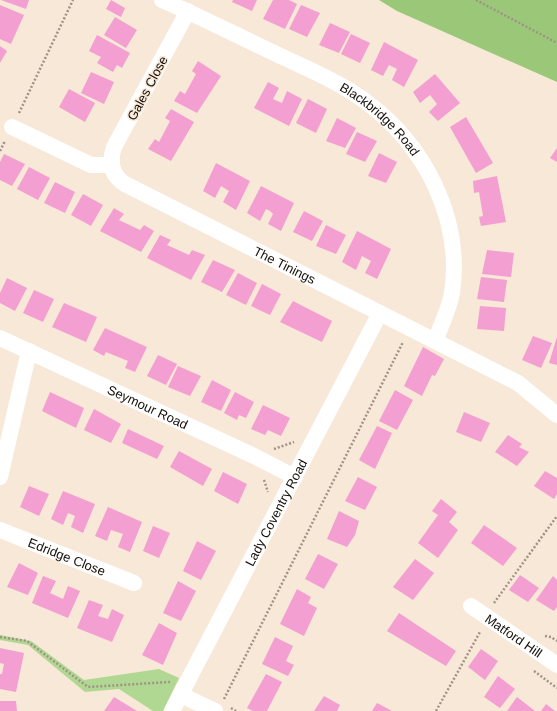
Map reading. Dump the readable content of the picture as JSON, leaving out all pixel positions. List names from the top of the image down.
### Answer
{
  "streets": {
    "street": [
      "Gales Close",
      "Blackbridge Road",
      "The Tinings",
      "Seymour Road",
      "Lady Coventry Road",
      "Edridge Close",
      "Matford Hill"
    ]
  },
  "crossings": [
    ["Gales Close", "Blackbridge Road"],
    ["Gales Close", "The Tinings"],
    ["Blackbridge Road", "The Tinings"],
    ["The Tinings", "Lady Coventry Road"],
    ["Seymour Road", "Lady Coventry Road"]
  ]
}
